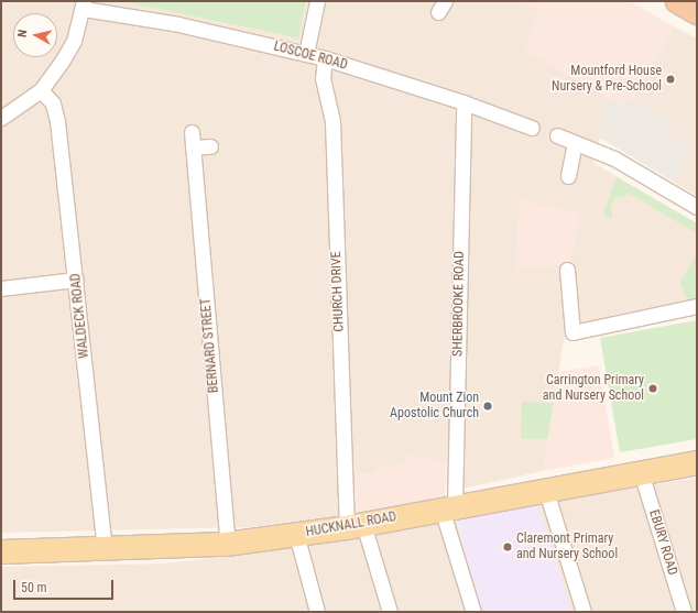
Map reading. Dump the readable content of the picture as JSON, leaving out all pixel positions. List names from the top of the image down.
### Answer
{
  "streets": {
    "main road": ["HUCKNALL ROAD"],
    "street": [
      "LOSCOE ROAD",
      "CHURCH DRIVE",
      "SHERBROOKE ROAD",
      "WALDECK ROAD",
      "BERNARD STREET",
      "EBURY ROAD"
    ]
  },
  "crossings": [
    ["LOSCOE ROAD", "CHURCH DRIVE"],
    ["LOSCOE ROAD", "SHERBROOKE ROAD"],
    ["CHURCH DRIVE", "HUCKNALL ROAD"],
    ["SHERBROOKE ROAD", "HUCKNALL ROAD"],
    ["WALDECK ROAD", "HUCKNALL ROAD"],
    ["BERNARD STREET", "HUCKNALL ROAD"],
    ["HUCKNALL ROAD", "EBURY ROAD"]
  ],
  "places": [
    "Mountford House Nursery & Pre-School",
    "Carrington Primary and Nursery School",
    "Mount Zion Apostolic Church",
    "Claremont Primary and Nursery School"
  ],
  "scale_bar": "50 m",
  "north": "left"
}
